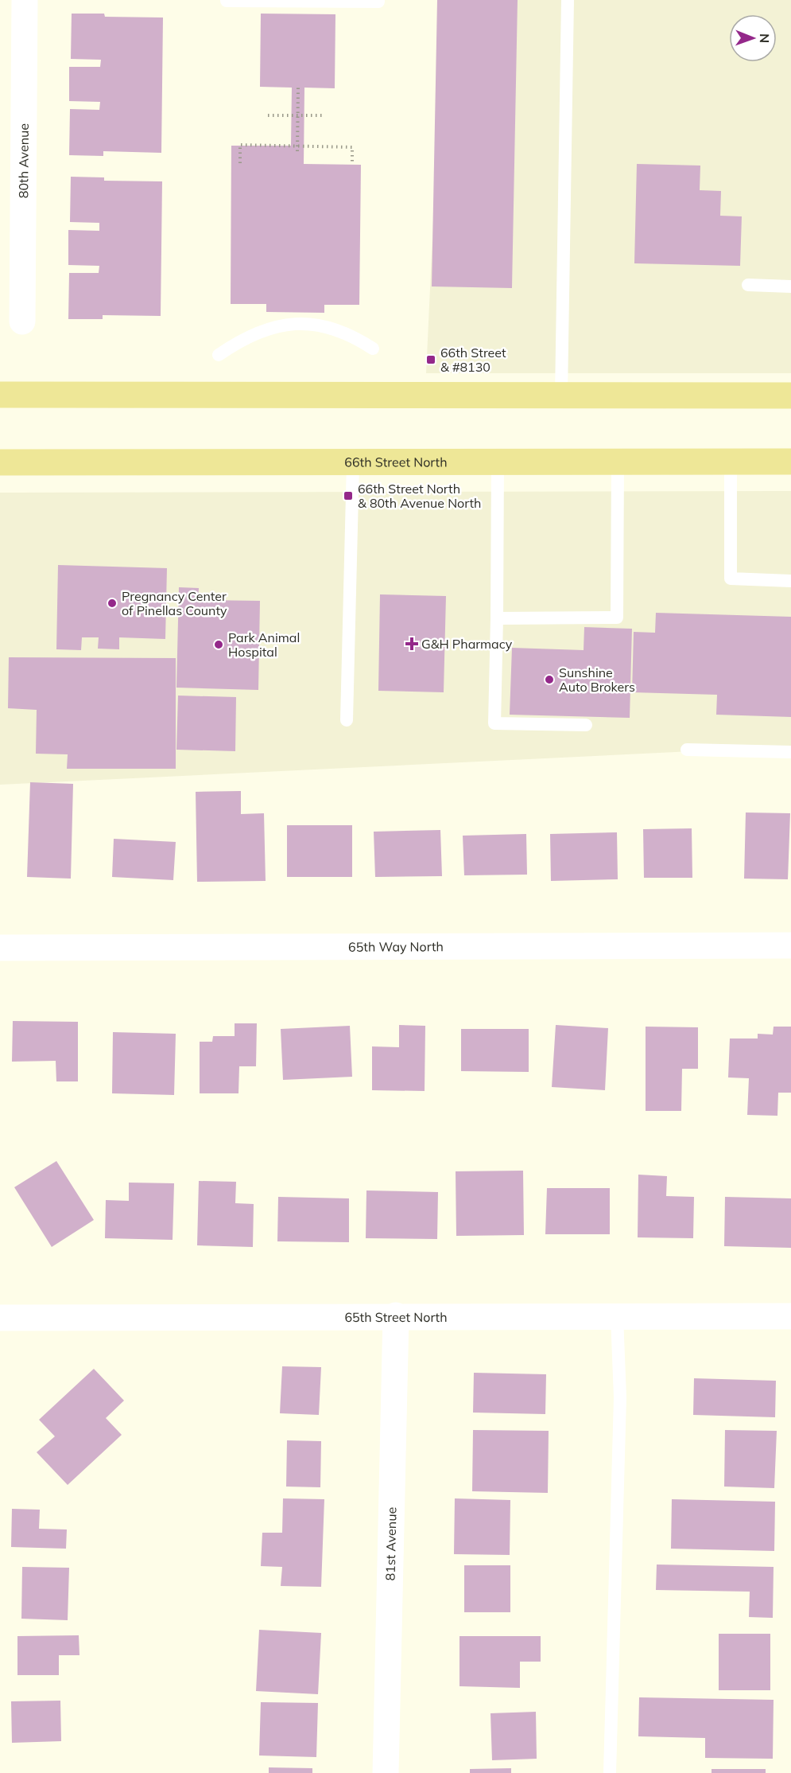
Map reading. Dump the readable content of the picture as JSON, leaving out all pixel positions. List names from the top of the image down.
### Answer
{
  "streets": {
    "main road": ["66th Street North"],
    "street": [
      "80th Avenue",
      "65th Way North",
      "65th Street North",
      "81st Avenue"
    ]
  },
  "crossings": [
    ["65th Street North", "81st Avenue"]
  ],
  "places": {
    "transit": ["66th Street & #8130", "66th Street North & 80th Avenue North"],
    "other": ["Pregnancy Center of Pinellas County", "Park Animal Hospital", "Sunshine Auto Brokers"],
    "health": ["G&H Pharmacy"]
  },
  "north": "right"
}
